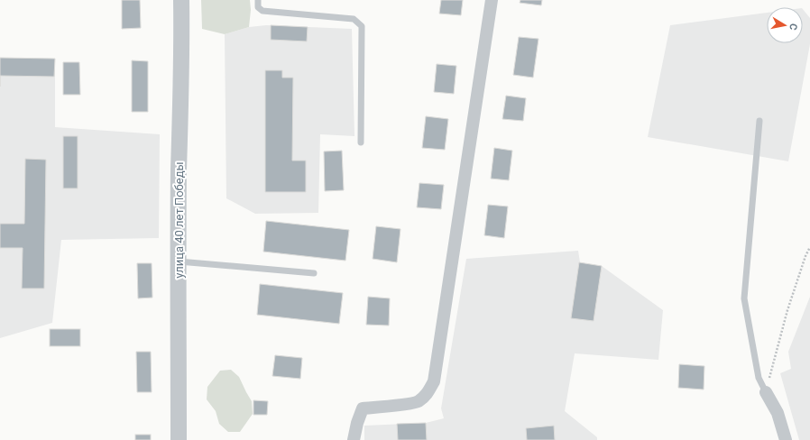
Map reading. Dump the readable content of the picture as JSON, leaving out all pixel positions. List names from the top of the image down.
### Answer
{
  "streets": {
    "street": ["улица 40 лет Победы"]
  },
  "north": "right"
}
